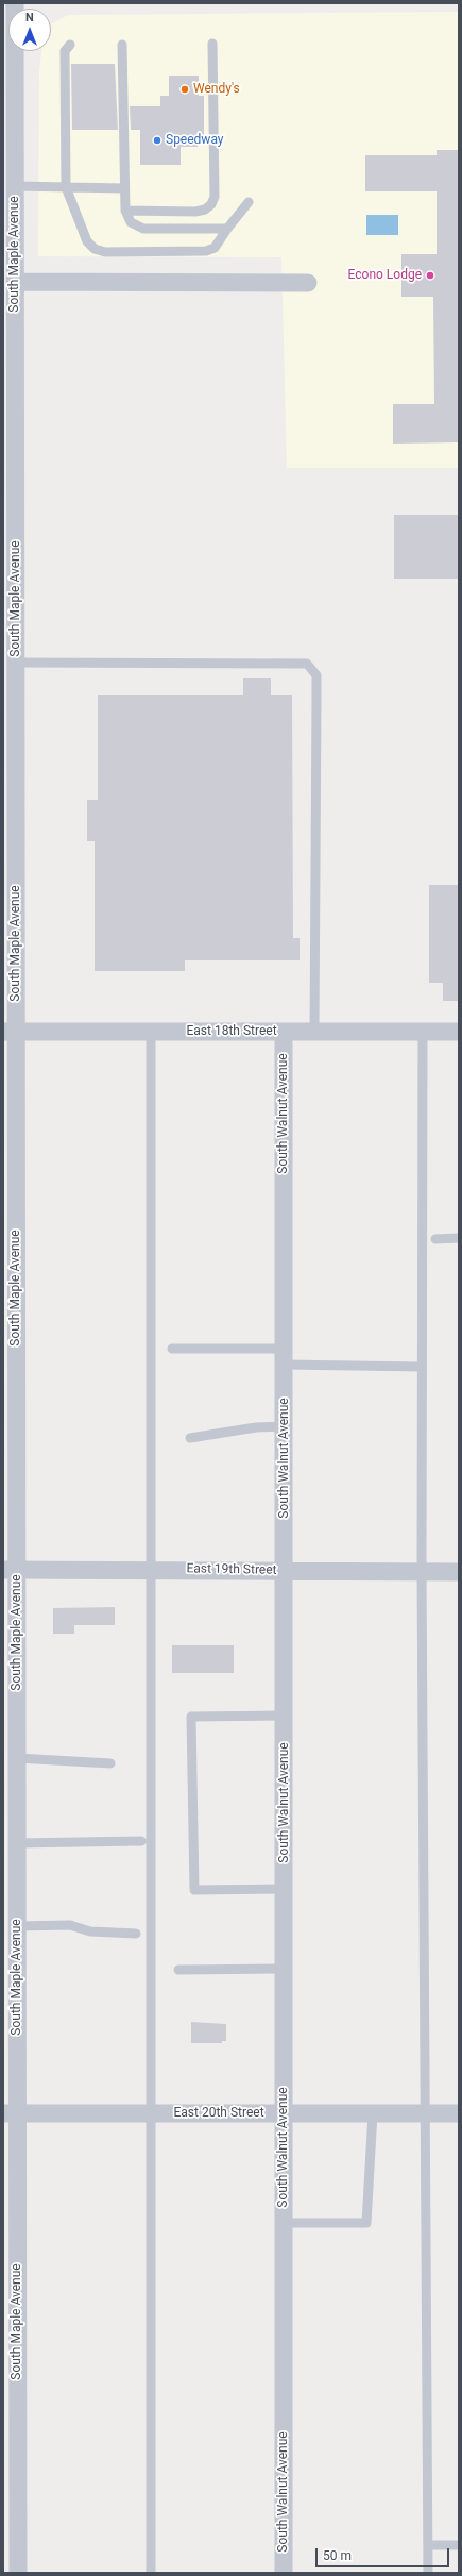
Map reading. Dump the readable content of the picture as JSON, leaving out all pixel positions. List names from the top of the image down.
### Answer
{
  "streets": {
    "street": [
      "South Maple Avenue",
      "East 18th Street",
      "South Walnut Avenue",
      "East 19th Street",
      "East 20th Street"
    ]
  },
  "crossings": [
    ["South Maple Avenue", "East 18th Street"],
    ["South Maple Avenue", "East 19th Street"],
    ["South Maple Avenue", "East 20th Street"],
    ["East 18th Street", "South Walnut Avenue"],
    ["South Walnut Avenue", "East 19th Street"],
    ["South Walnut Avenue", "East 20th Street"]
  ],
  "places": ["Wendy's", "Speedway", "Econo Lodge"],
  "scale_bar": "50 m",
  "north": "top"
}
